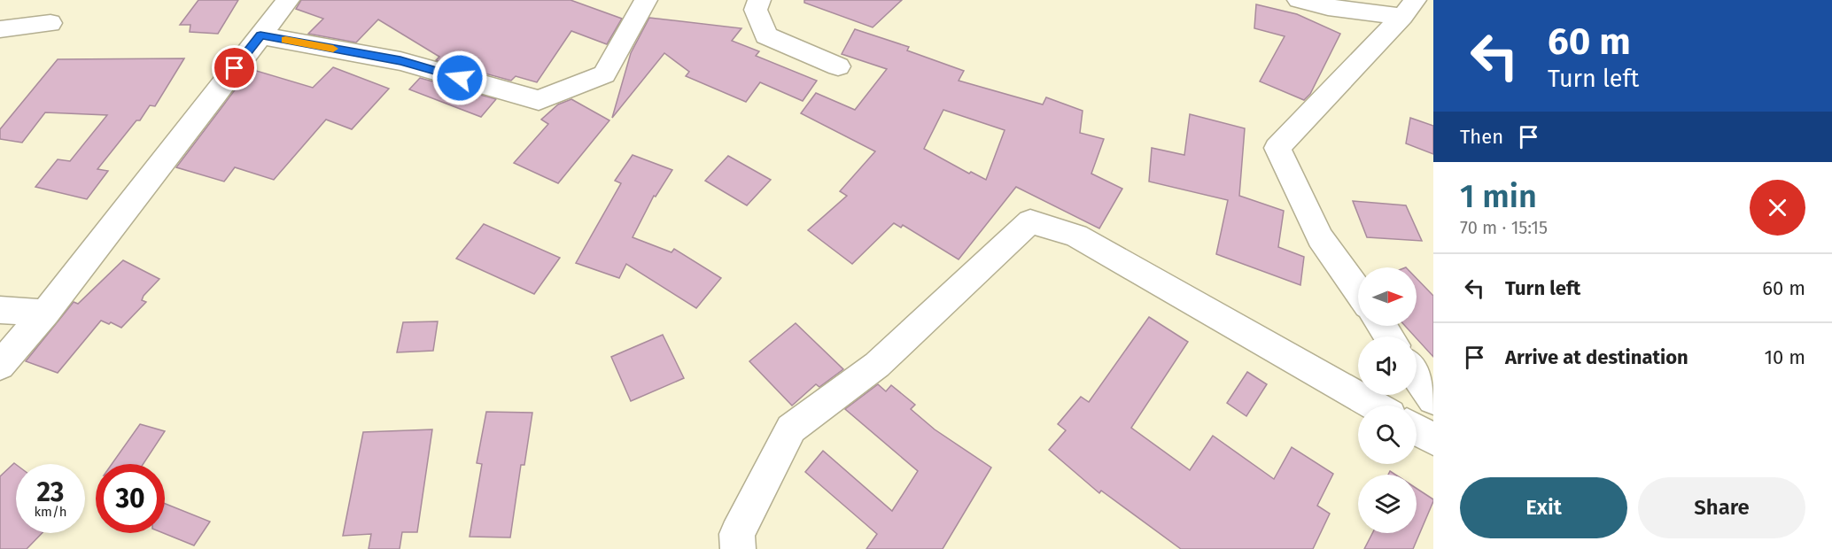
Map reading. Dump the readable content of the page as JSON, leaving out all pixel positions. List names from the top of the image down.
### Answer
{
  "north": "right",
  "page": {
    "turn": ["60 m", "Turn left"],
    "then": "Then",
    "heading": ["1 min", "70 m · 15:15"],
    "list": [
      {
        "name": "Turn left",
        "value": "60 m"
      },
      {
        "name": "Arrive at destination",
        "value": "10 m"
      }
    ],
    "speed": "23 km/h",
    "limit": "30",
    "buttons": ["Exit", "Share"]
  }
}
